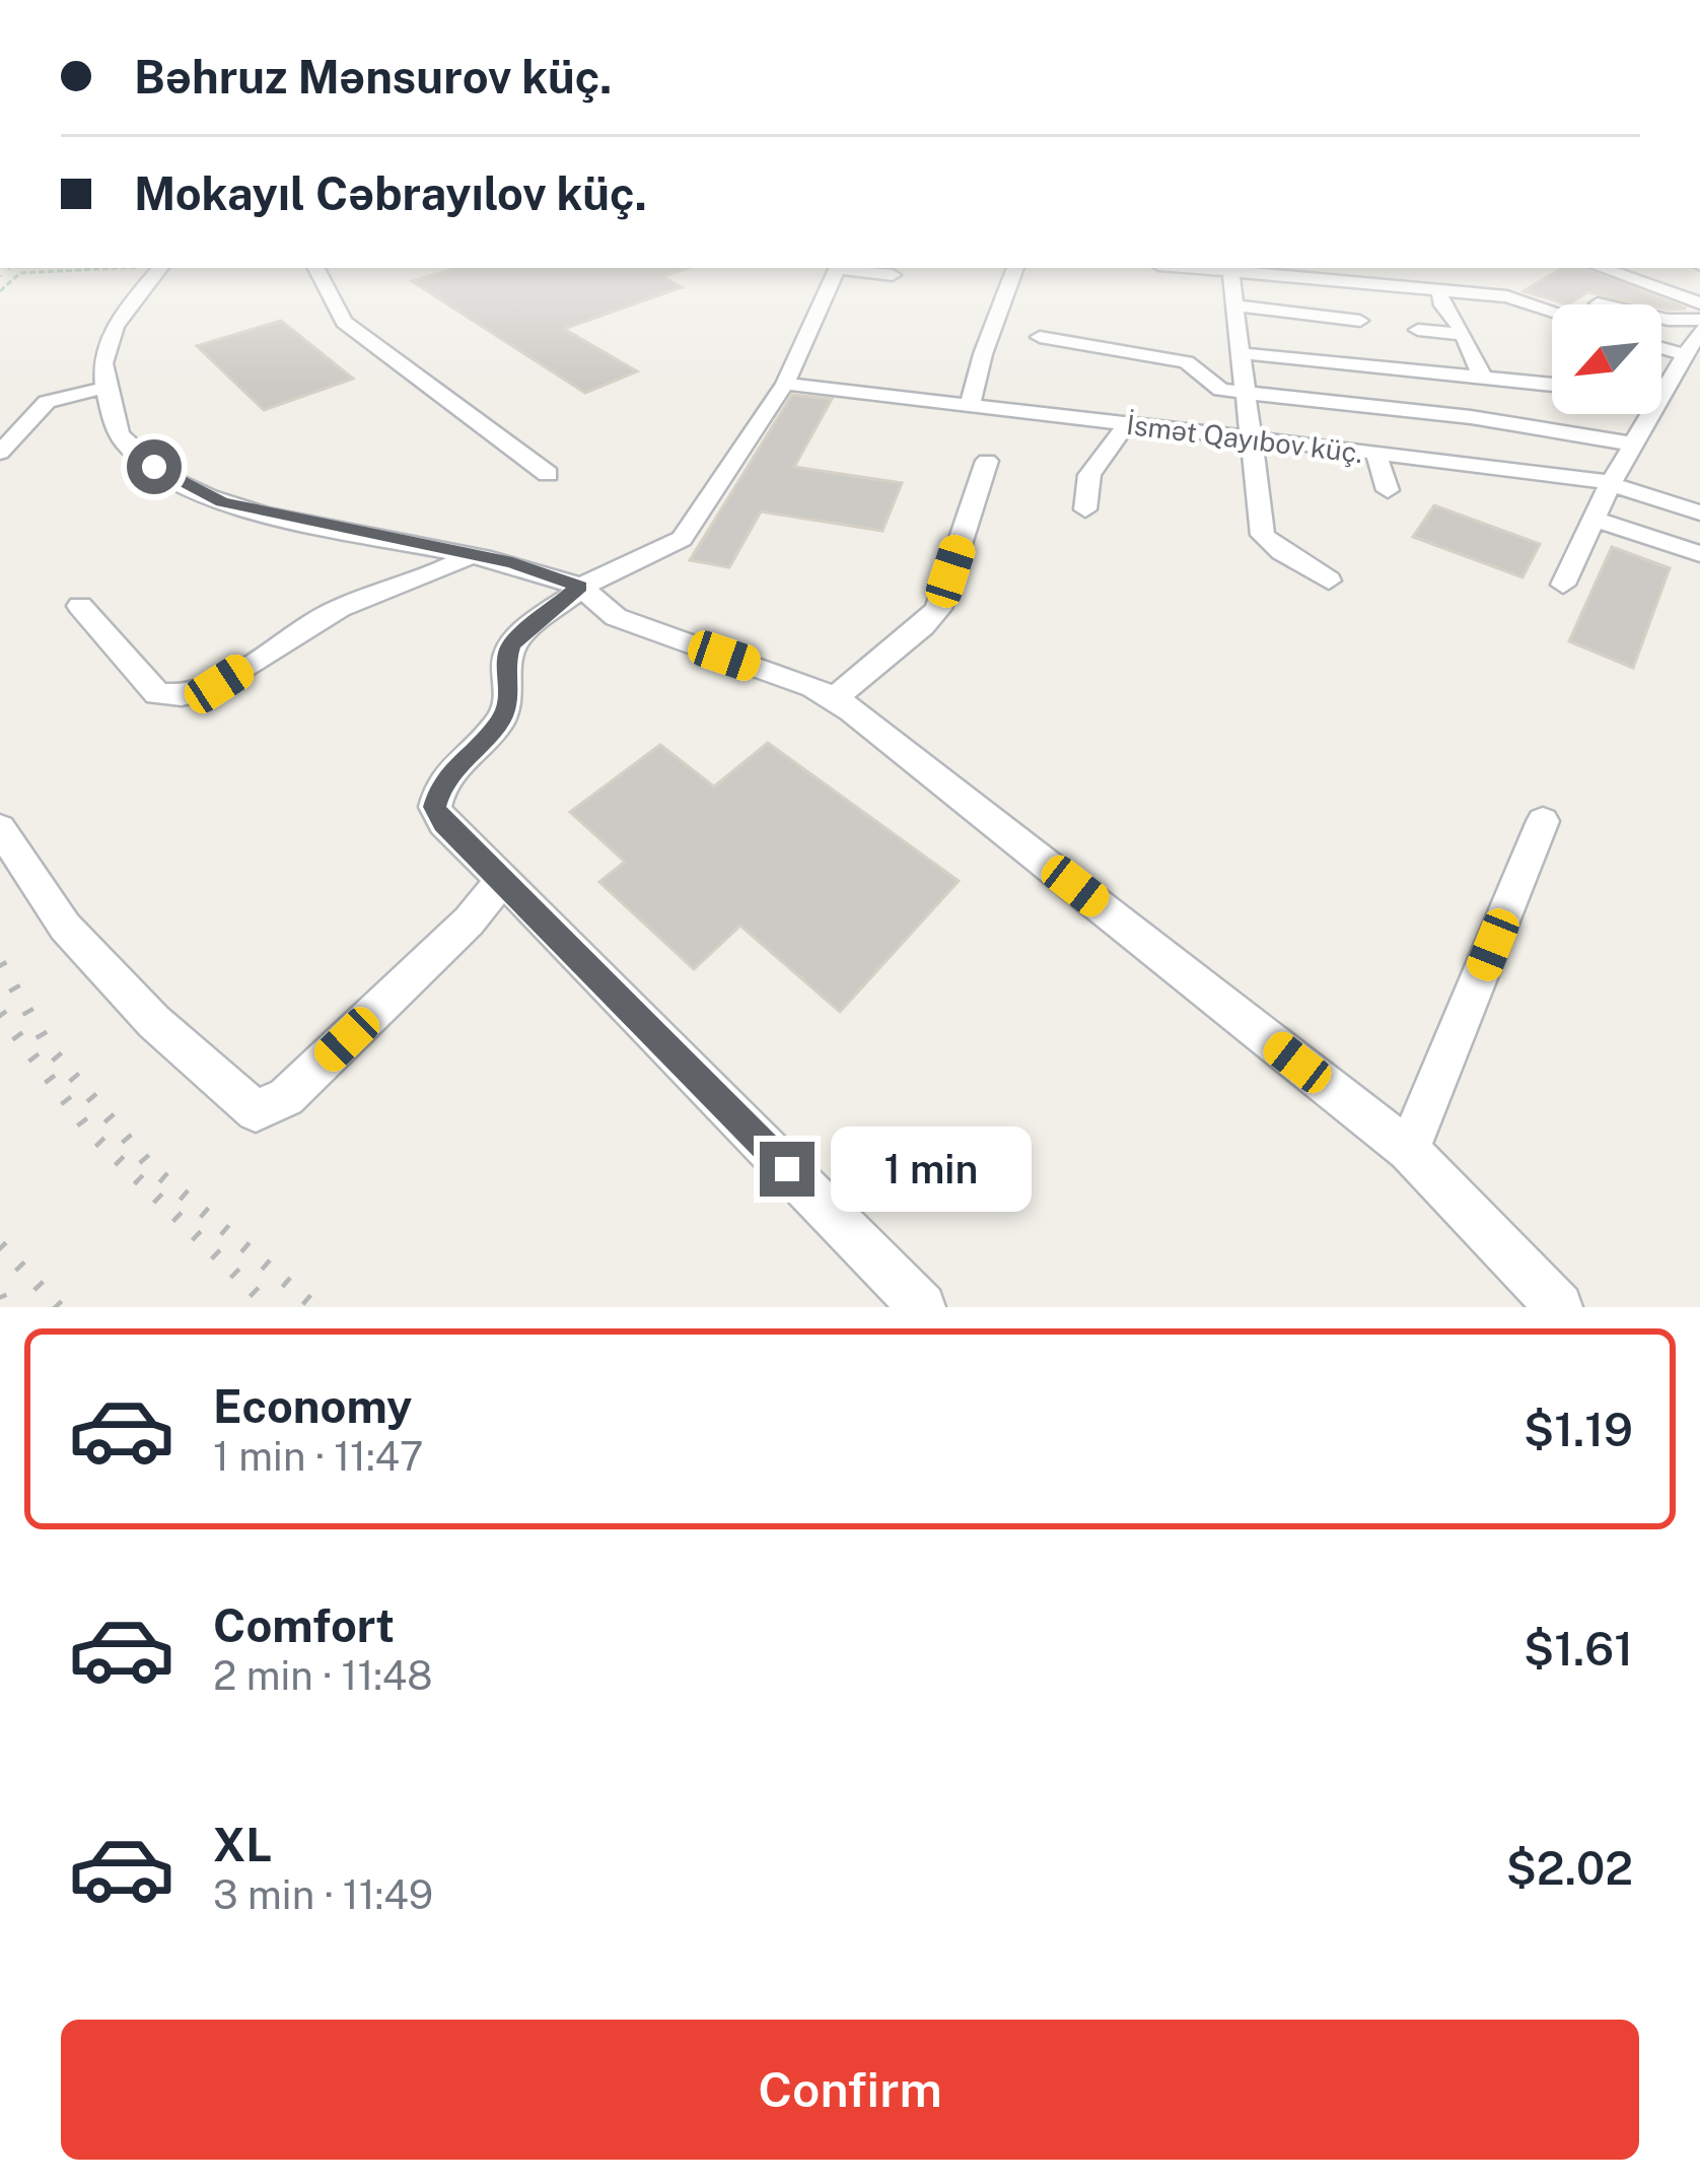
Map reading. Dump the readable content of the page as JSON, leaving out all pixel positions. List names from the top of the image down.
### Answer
{
  "streets": {
    "street": ["İsmət Qayıbov küç."]
  },
  "north": "bottom left",
  "page": {
    "banner": ["Bəhruz Mənsurov küç.", "Mokayıl Cəbrayılov küç."],
    "bubble": "1 min",
    "list": [
      {
        "name": "Economy",
        "note": "1 min · 11:47",
        "value": "$1.19"
      },
      {
        "name": "Comfort",
        "note": "2 min · 11:48",
        "value": "$1.61"
      },
      {
        "name": "XL",
        "note": "3 min · 11:49",
        "value": "$2.02"
      }
    ],
    "buttons": "Confirm"
  }
}
